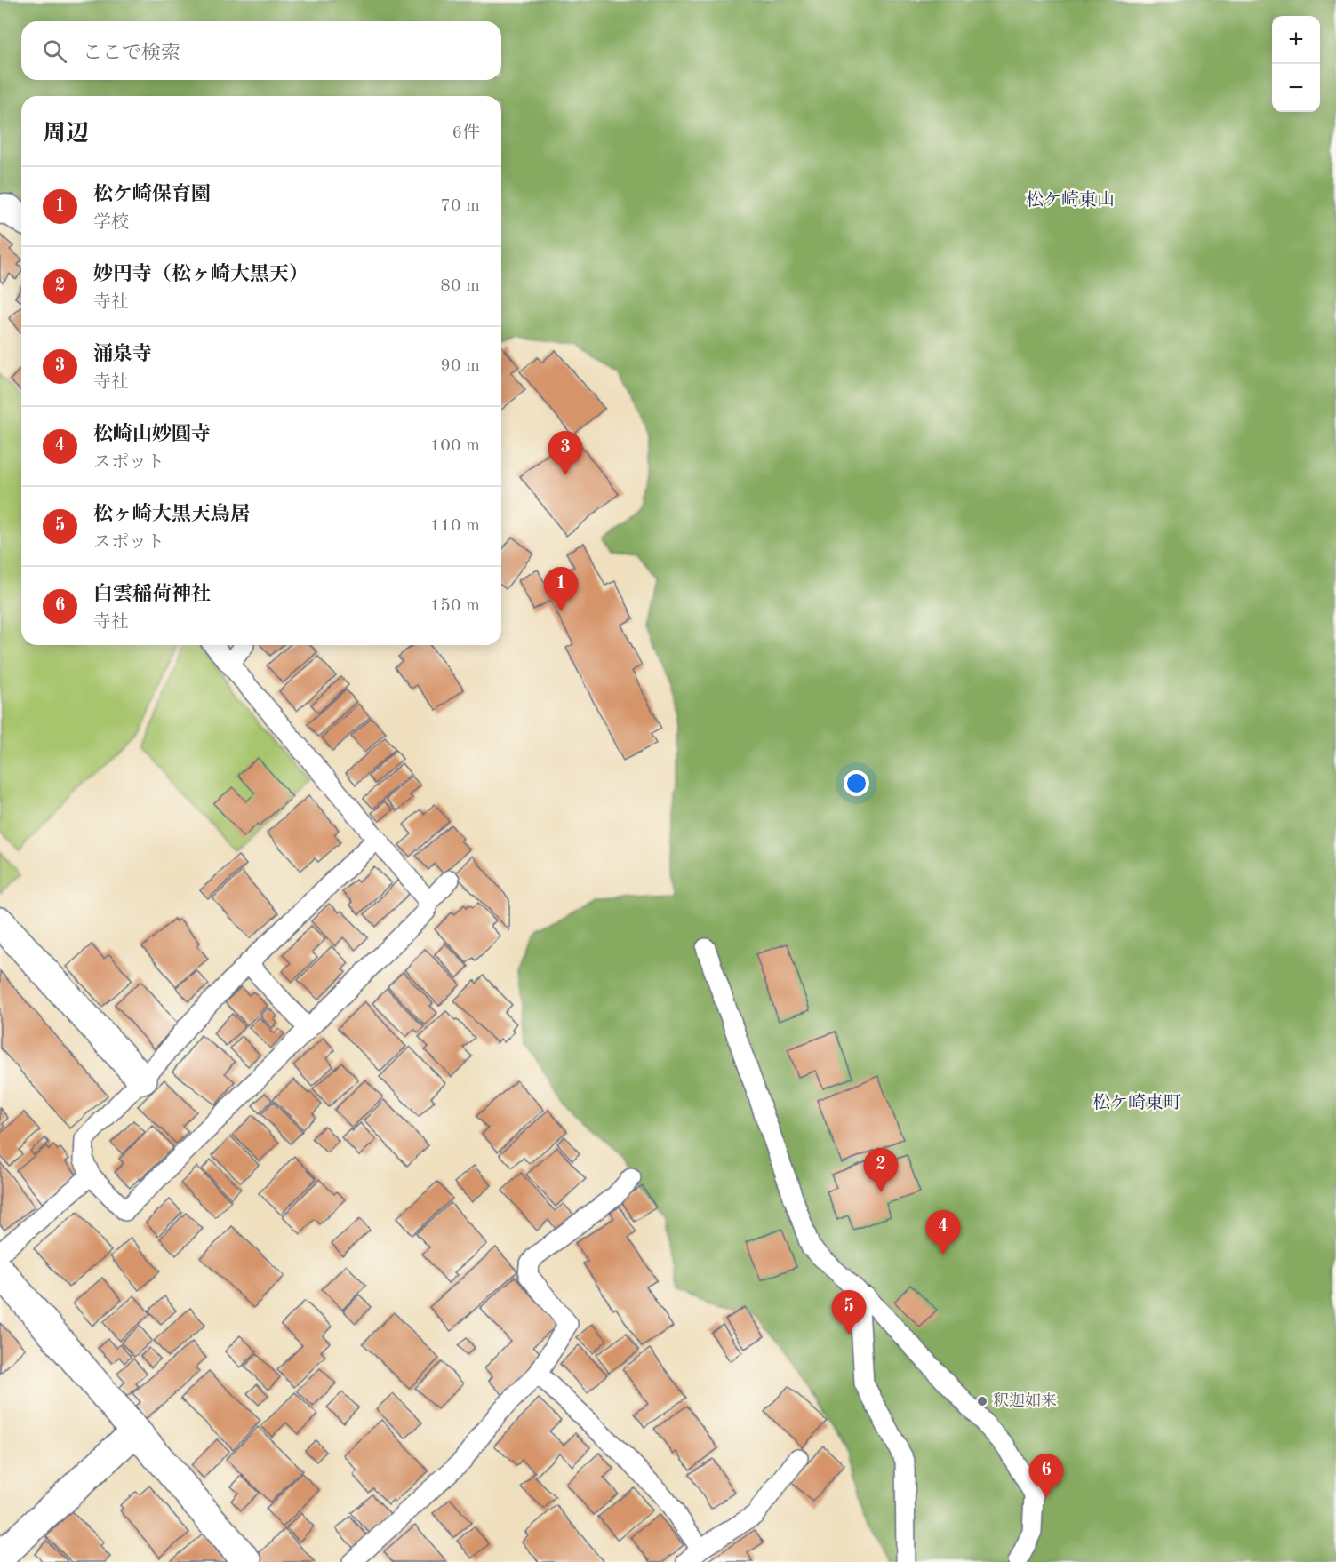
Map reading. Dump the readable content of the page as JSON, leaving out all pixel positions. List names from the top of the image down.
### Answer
{
  "districts": ["松ケ崎東山", "松ケ崎東町"],
  "places": ["釈迦如来"],
  "page": {
    "map_buttons": ["+", "−"],
    "search": "ここで検索",
    "heading": ["周辺", "6件"],
    "list": [
      {
        "mark": "1",
        "name": "松ケ崎保育園",
        "note": "学校",
        "value": "70 m"
      },
      {
        "mark": "2",
        "name": "妙円寺（松ヶ崎大黒天）",
        "note": "寺社",
        "value": "80 m"
      },
      {
        "mark": "3",
        "name": "涌泉寺",
        "note": "寺社",
        "value": "90 m"
      },
      {
        "mark": "4",
        "name": "松崎山妙圓寺",
        "note": "スポット",
        "value": "100 m"
      },
      {
        "mark": "5",
        "name": "松ヶ崎大黒天鳥居",
        "note": "スポット",
        "value": "110 m"
      },
      {
        "mark": "6",
        "name": "白雲稲荷神社",
        "note": "寺社",
        "value": "150 m"
      }
    ],
    "pins": [
      "3",
      "1",
      "2",
      "4",
      "5",
      "6"
    ]
  }
}
